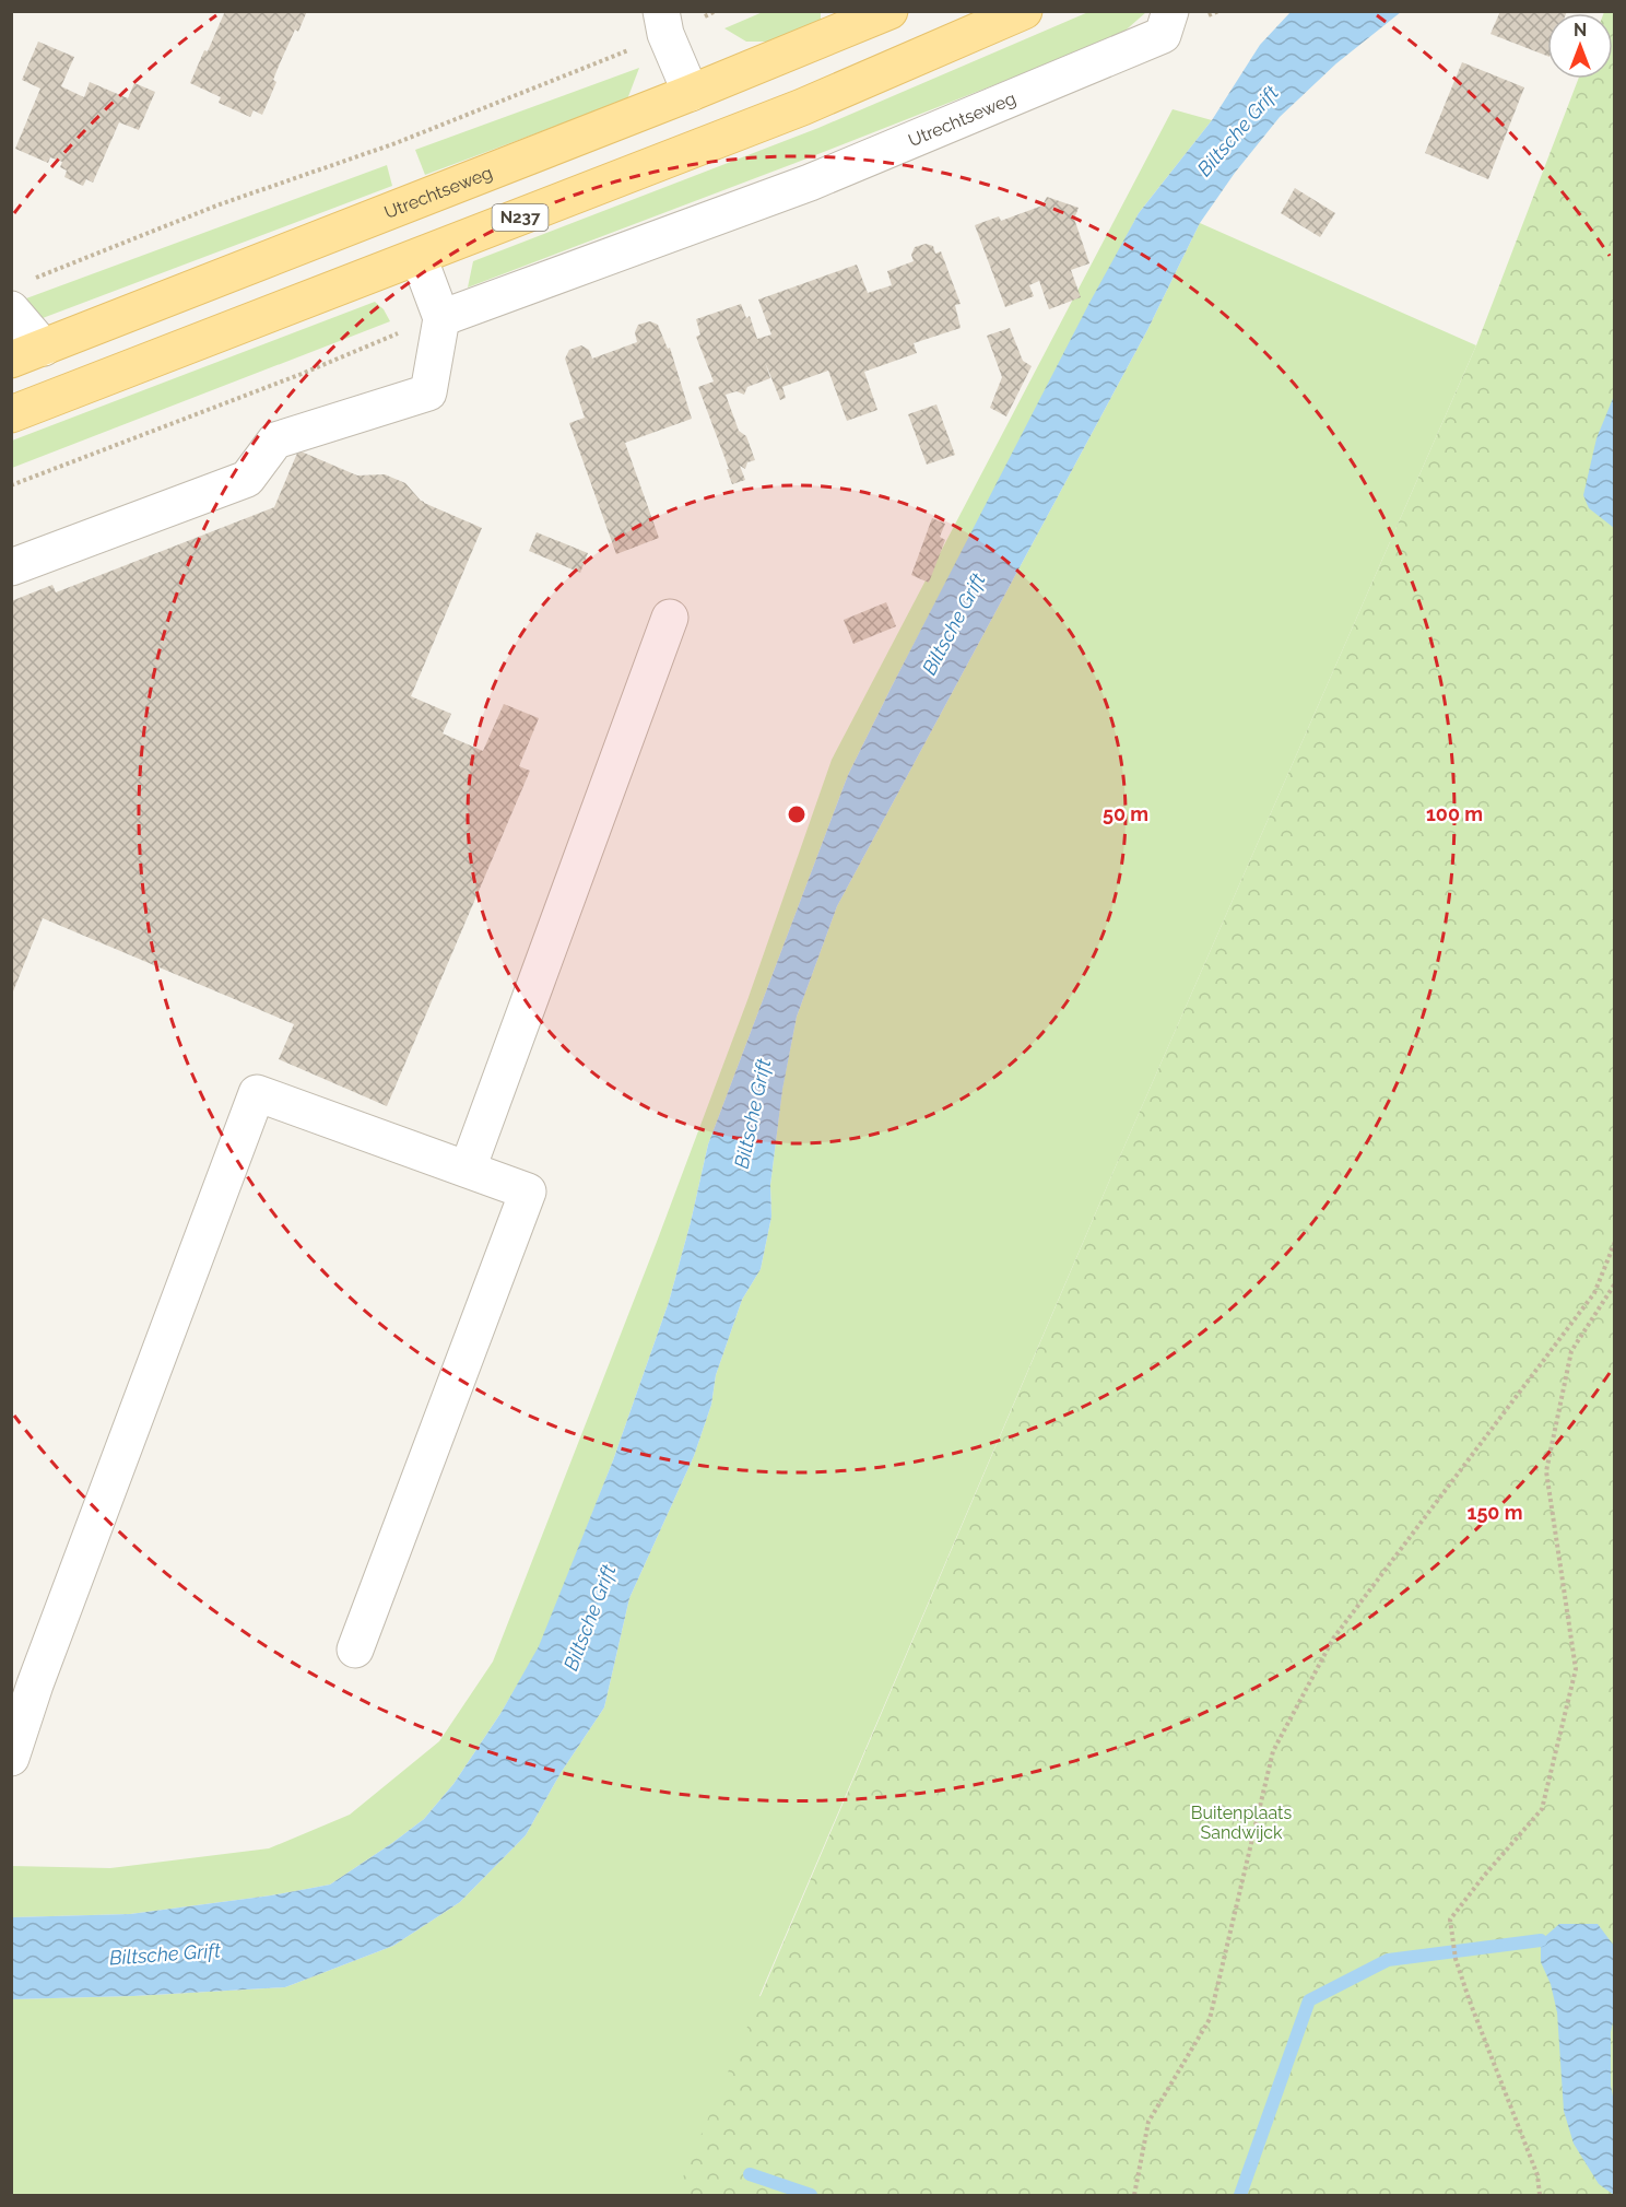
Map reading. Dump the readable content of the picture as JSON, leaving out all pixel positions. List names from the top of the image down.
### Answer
{
  "streets": {
    "main road": ["Utrechtseweg", "N237"]
  },
  "water": ["Biltsche Grift"],
  "parks": ["Buitenplaats Sandwijck"],
  "north": "top",
  "rings": ["50 m", "100 m", "150 m"]
}
